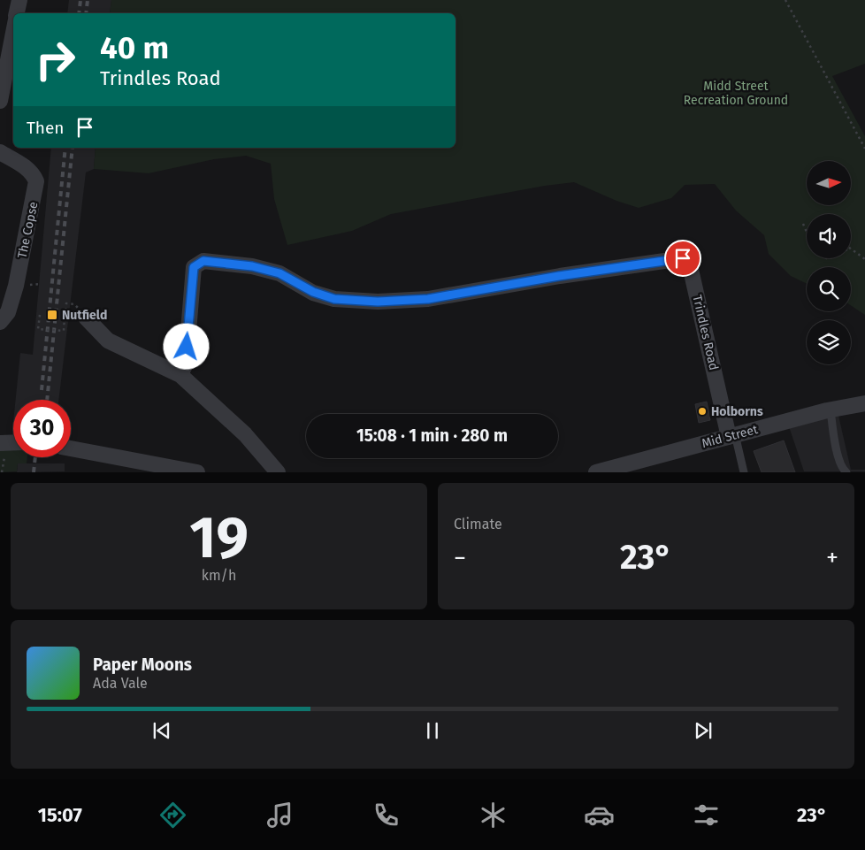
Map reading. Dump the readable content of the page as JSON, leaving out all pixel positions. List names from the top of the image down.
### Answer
{
  "streets": {
    "street": ["The Copse", "Trindles Road", "Mid Street"]
  },
  "crossings": [
    ["Trindles Road", "Mid Street"]
  ],
  "parks": ["Midd Street Recreation Ground"],
  "places": {
    "transit": ["Nutfield"],
    "other": ["Holborns"]
  },
  "north": "right",
  "page": {
    "turn": ["40 m", "Trindles Road"],
    "then": "Then",
    "limit": "30",
    "trip": "15:08 · 1 min · 280 m",
    "tile": [
      ["19", "km/h"],
      "Climate"
    ],
    "heat": ["−", "23°", "+"],
    "song": ["Paper Moons", "Ada Vale"],
    "tabs": ["15:07", "23°"]
  }
}
